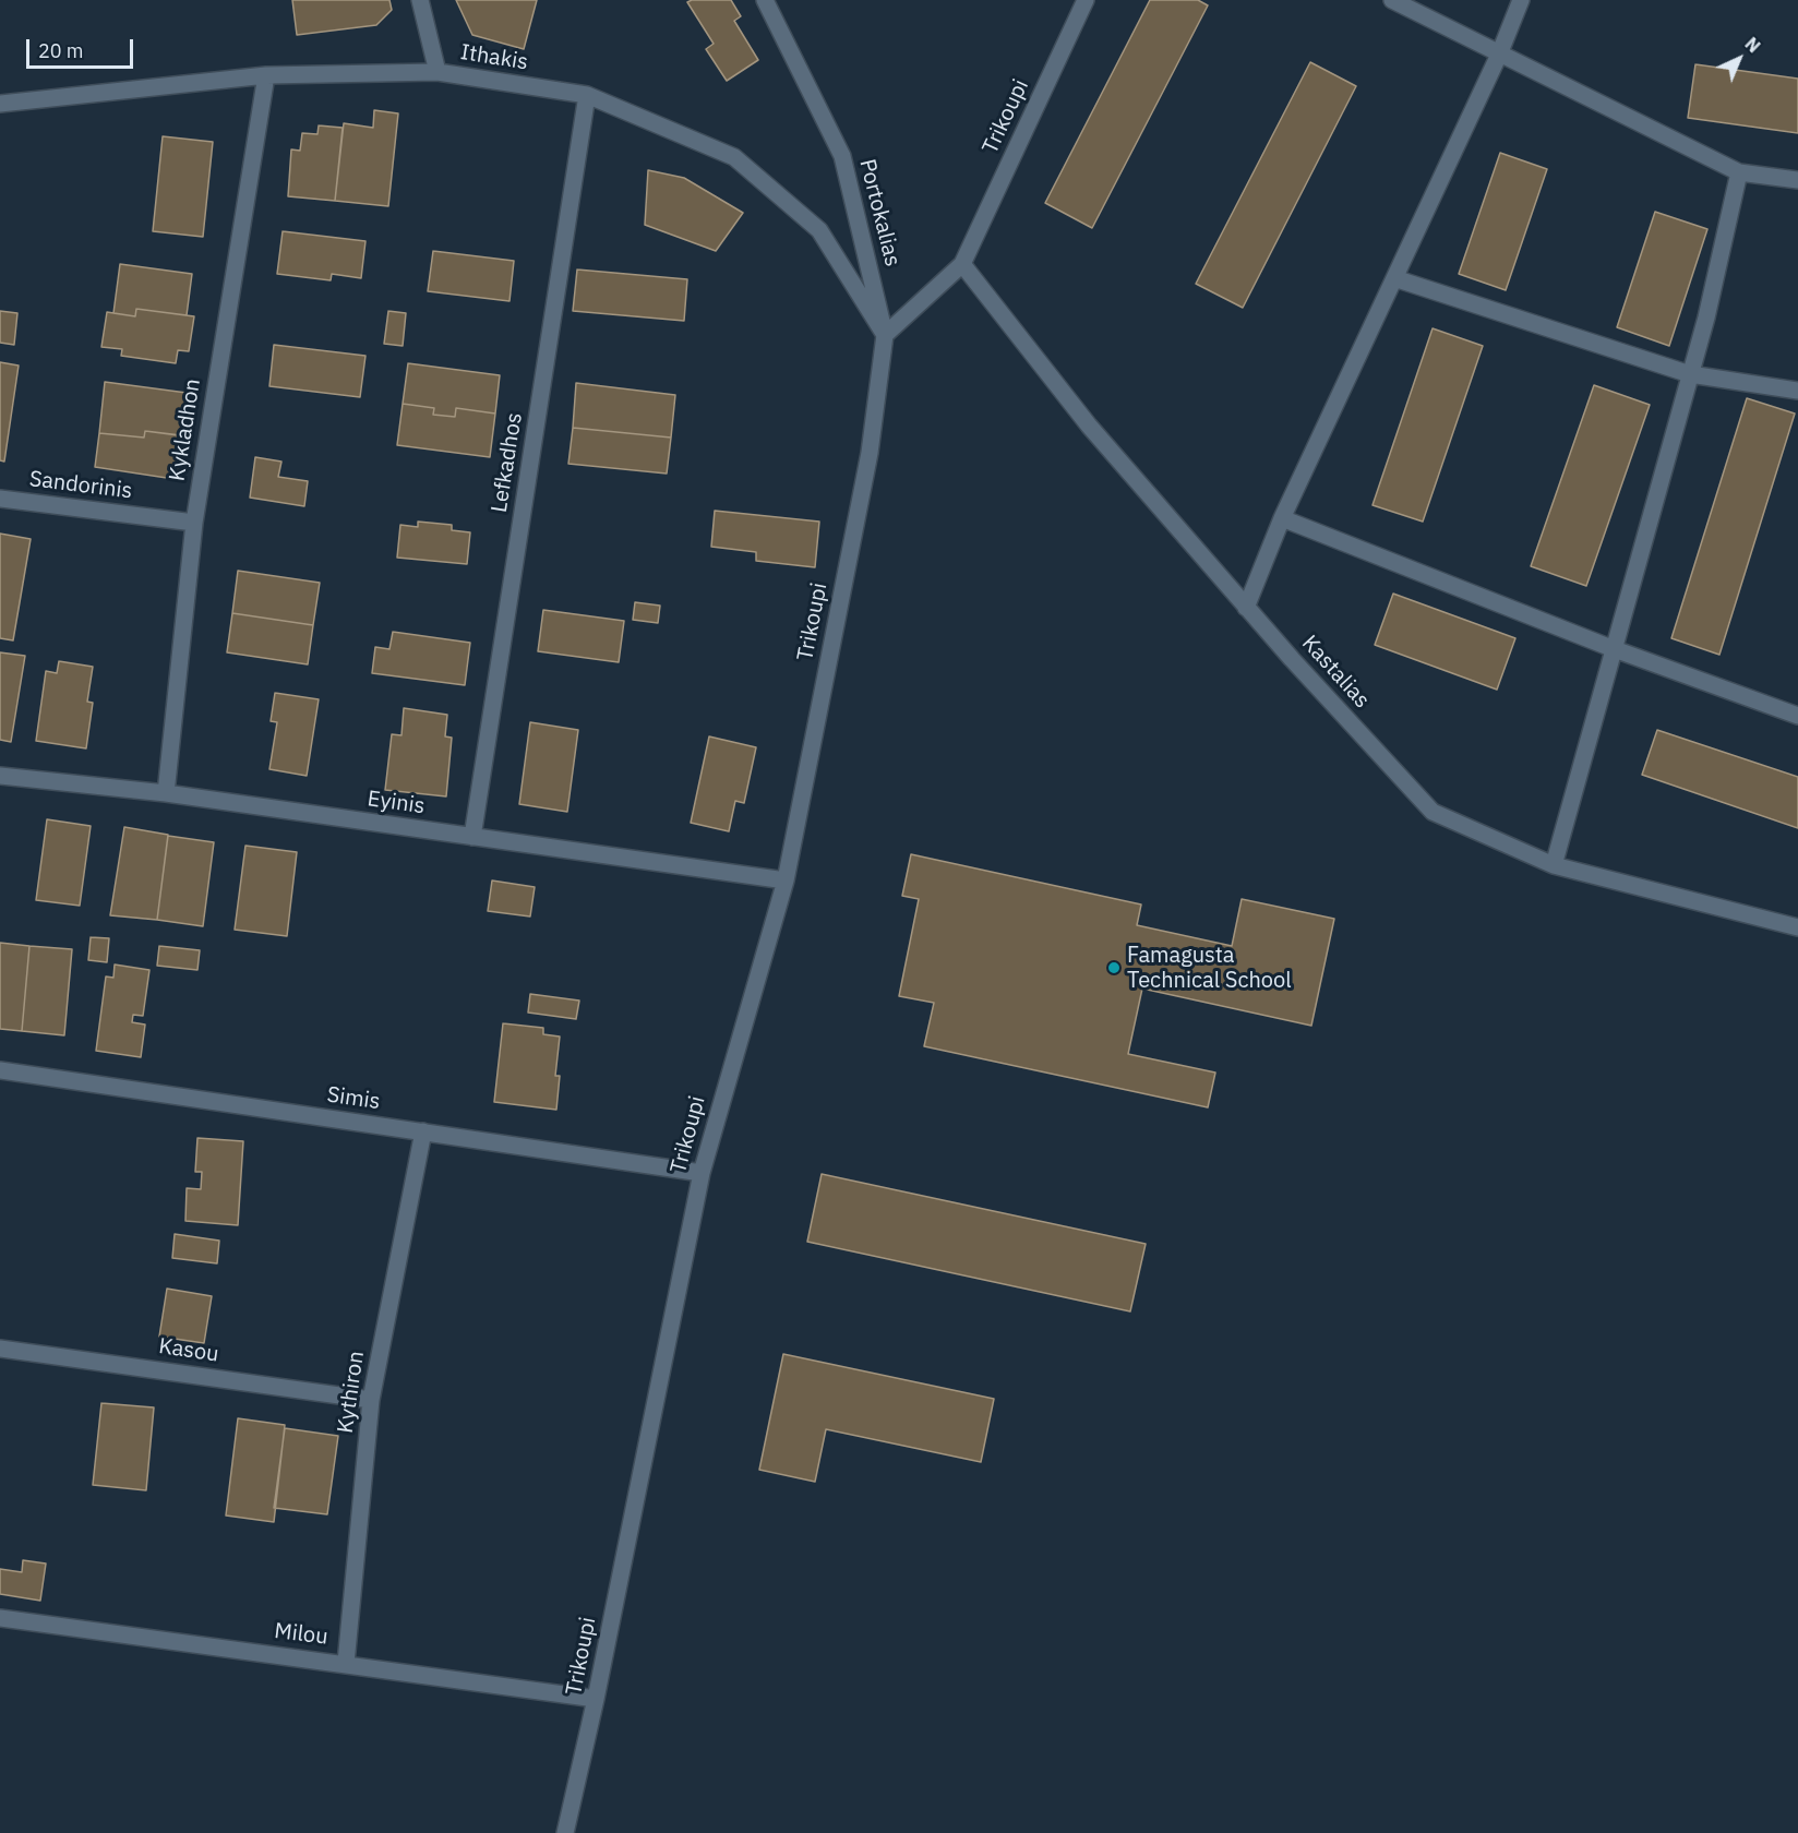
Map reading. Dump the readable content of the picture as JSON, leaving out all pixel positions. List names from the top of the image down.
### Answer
{
  "streets": {
    "street": [
      "Ithakis",
      "Trikoupi",
      "Portokalias",
      "Kykladhon",
      "Lefkadhos",
      "Sandorinis",
      "Kastalias",
      "Eyinis",
      "Simis",
      "Kasou",
      "Kythiron",
      "Milou"
    ]
  },
  "crossings": [
    ["Ithakis", "Trikoupi"],
    ["Ithakis", "Portokalias"],
    ["Ithakis", "Kykladhon"],
    ["Ithakis", "Lefkadhos"],
    ["Trikoupi", "Portokalias"],
    ["Trikoupi", "Kastalias"],
    ["Trikoupi", "Eyinis"],
    ["Trikoupi", "Simis"],
    ["Trikoupi", "Milou"],
    ["Kykladhon", "Sandorinis"],
    ["Kykladhon", "Eyinis"],
    ["Lefkadhos", "Eyinis"],
    ["Simis", "Kythiron"],
    ["Kasou", "Kythiron"],
    ["Kythiron", "Milou"]
  ],
  "places": ["Famagusta Technical School"],
  "scale_bar": "20 m",
  "north": "top right"
}
